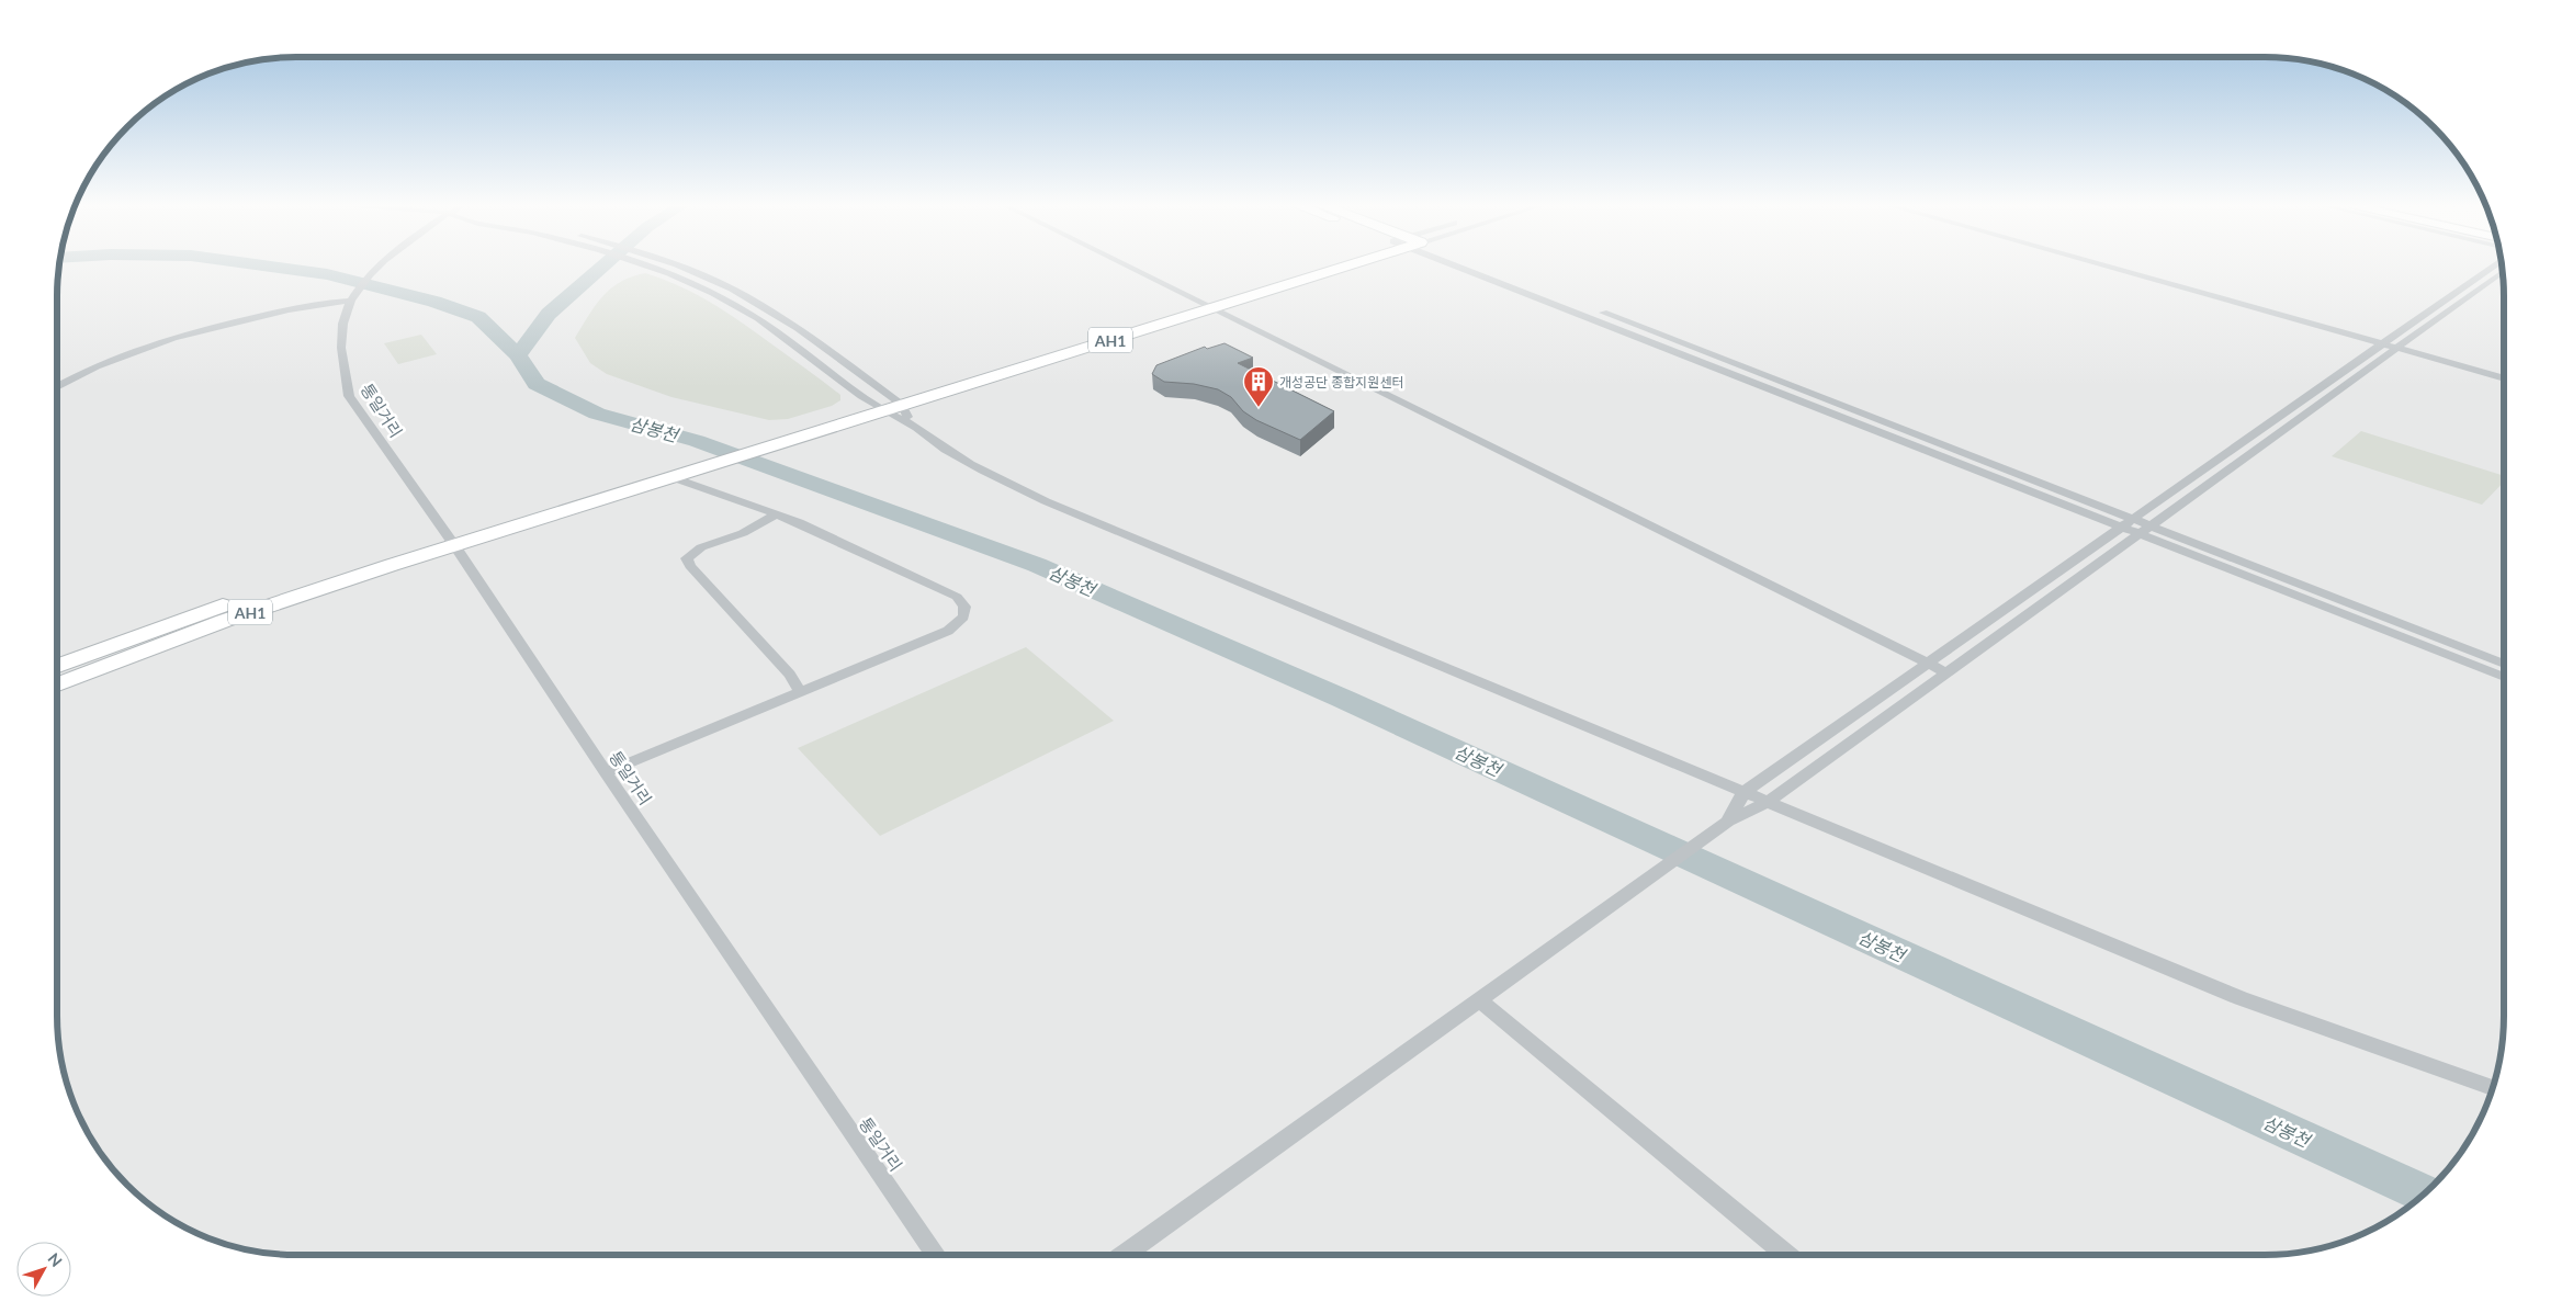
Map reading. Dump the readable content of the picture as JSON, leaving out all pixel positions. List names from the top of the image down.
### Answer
{
  "streets": {
    "main road": ["AH1"],
    "street": ["통일거리"]
  },
  "crossings": [
    ["AH1", "통일거리"]
  ],
  "water": ["삼봉천"],
  "places": {
    "building": ["개성공단 종합지원센터"]
  },
  "north": "top right"
}
